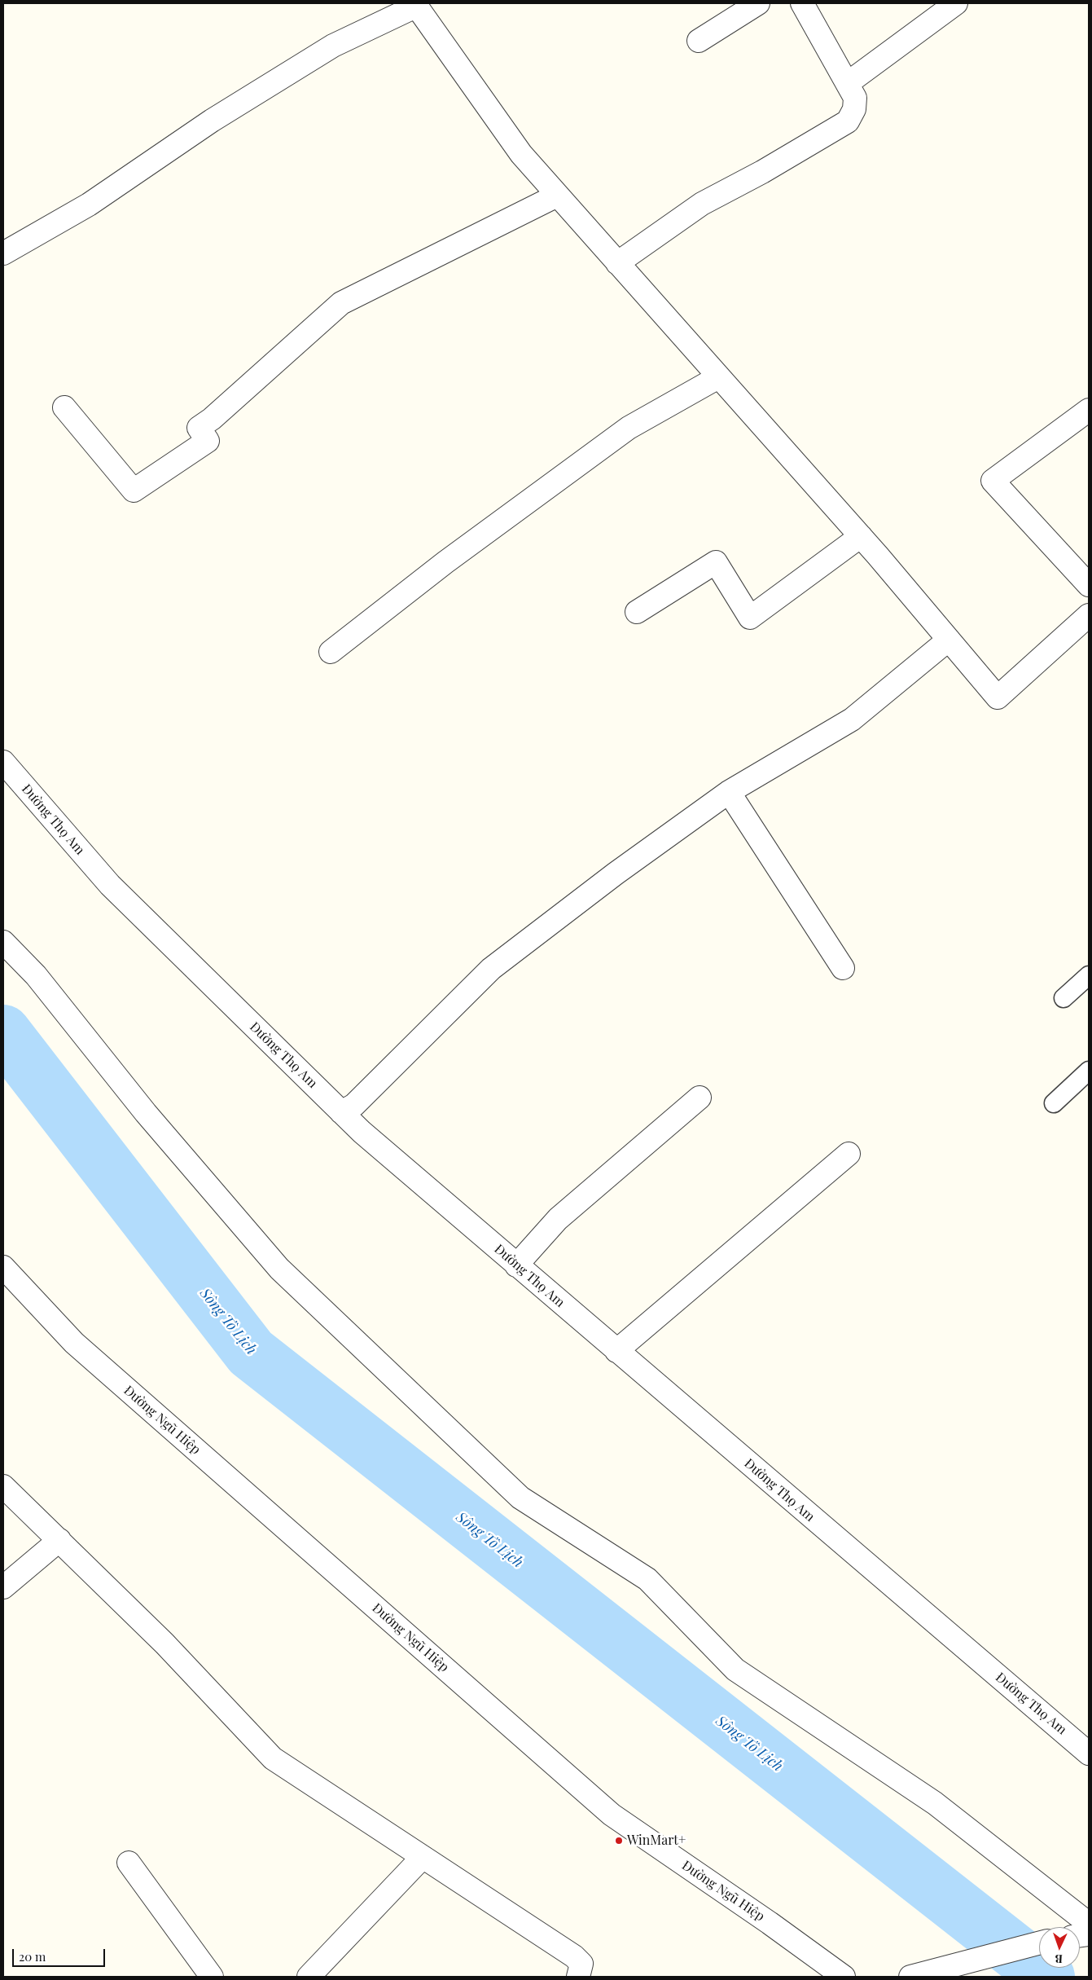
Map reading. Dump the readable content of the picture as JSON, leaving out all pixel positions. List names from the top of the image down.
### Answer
{
  "streets": {
    "street": ["Đường Thọ Am", "Đường Ngũ Hiệp"]
  },
  "water": ["Sông Tô Lịch"],
  "places": ["WinMart+"],
  "scale_bar": "20 m",
  "north": "bottom"
}
